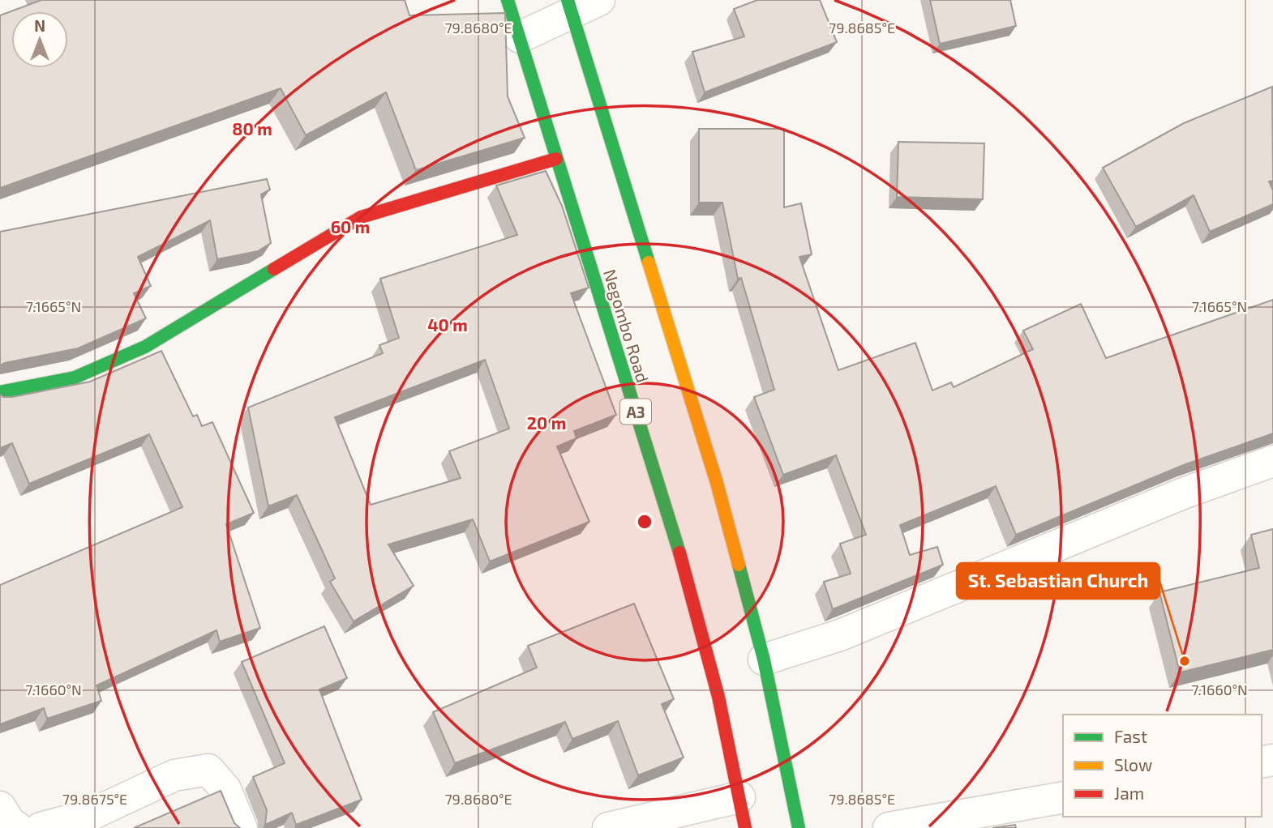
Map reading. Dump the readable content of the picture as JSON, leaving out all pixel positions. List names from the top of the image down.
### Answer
{
  "streets": {
    "main road": ["Negombo Road", "A3"]
  },
  "places": ["St. Sebastian Church"],
  "legend": ["Fast", "Slow", "Jam"],
  "north": "top",
  "coordinates": [
    "79.8680°E",
    "79.8685°E",
    "7.1665°N",
    "7.1660°N",
    "79.8675°E"
  ],
  "rings": [
    "80 m",
    "60 m",
    "40 m",
    "20 m"
  ]
}
